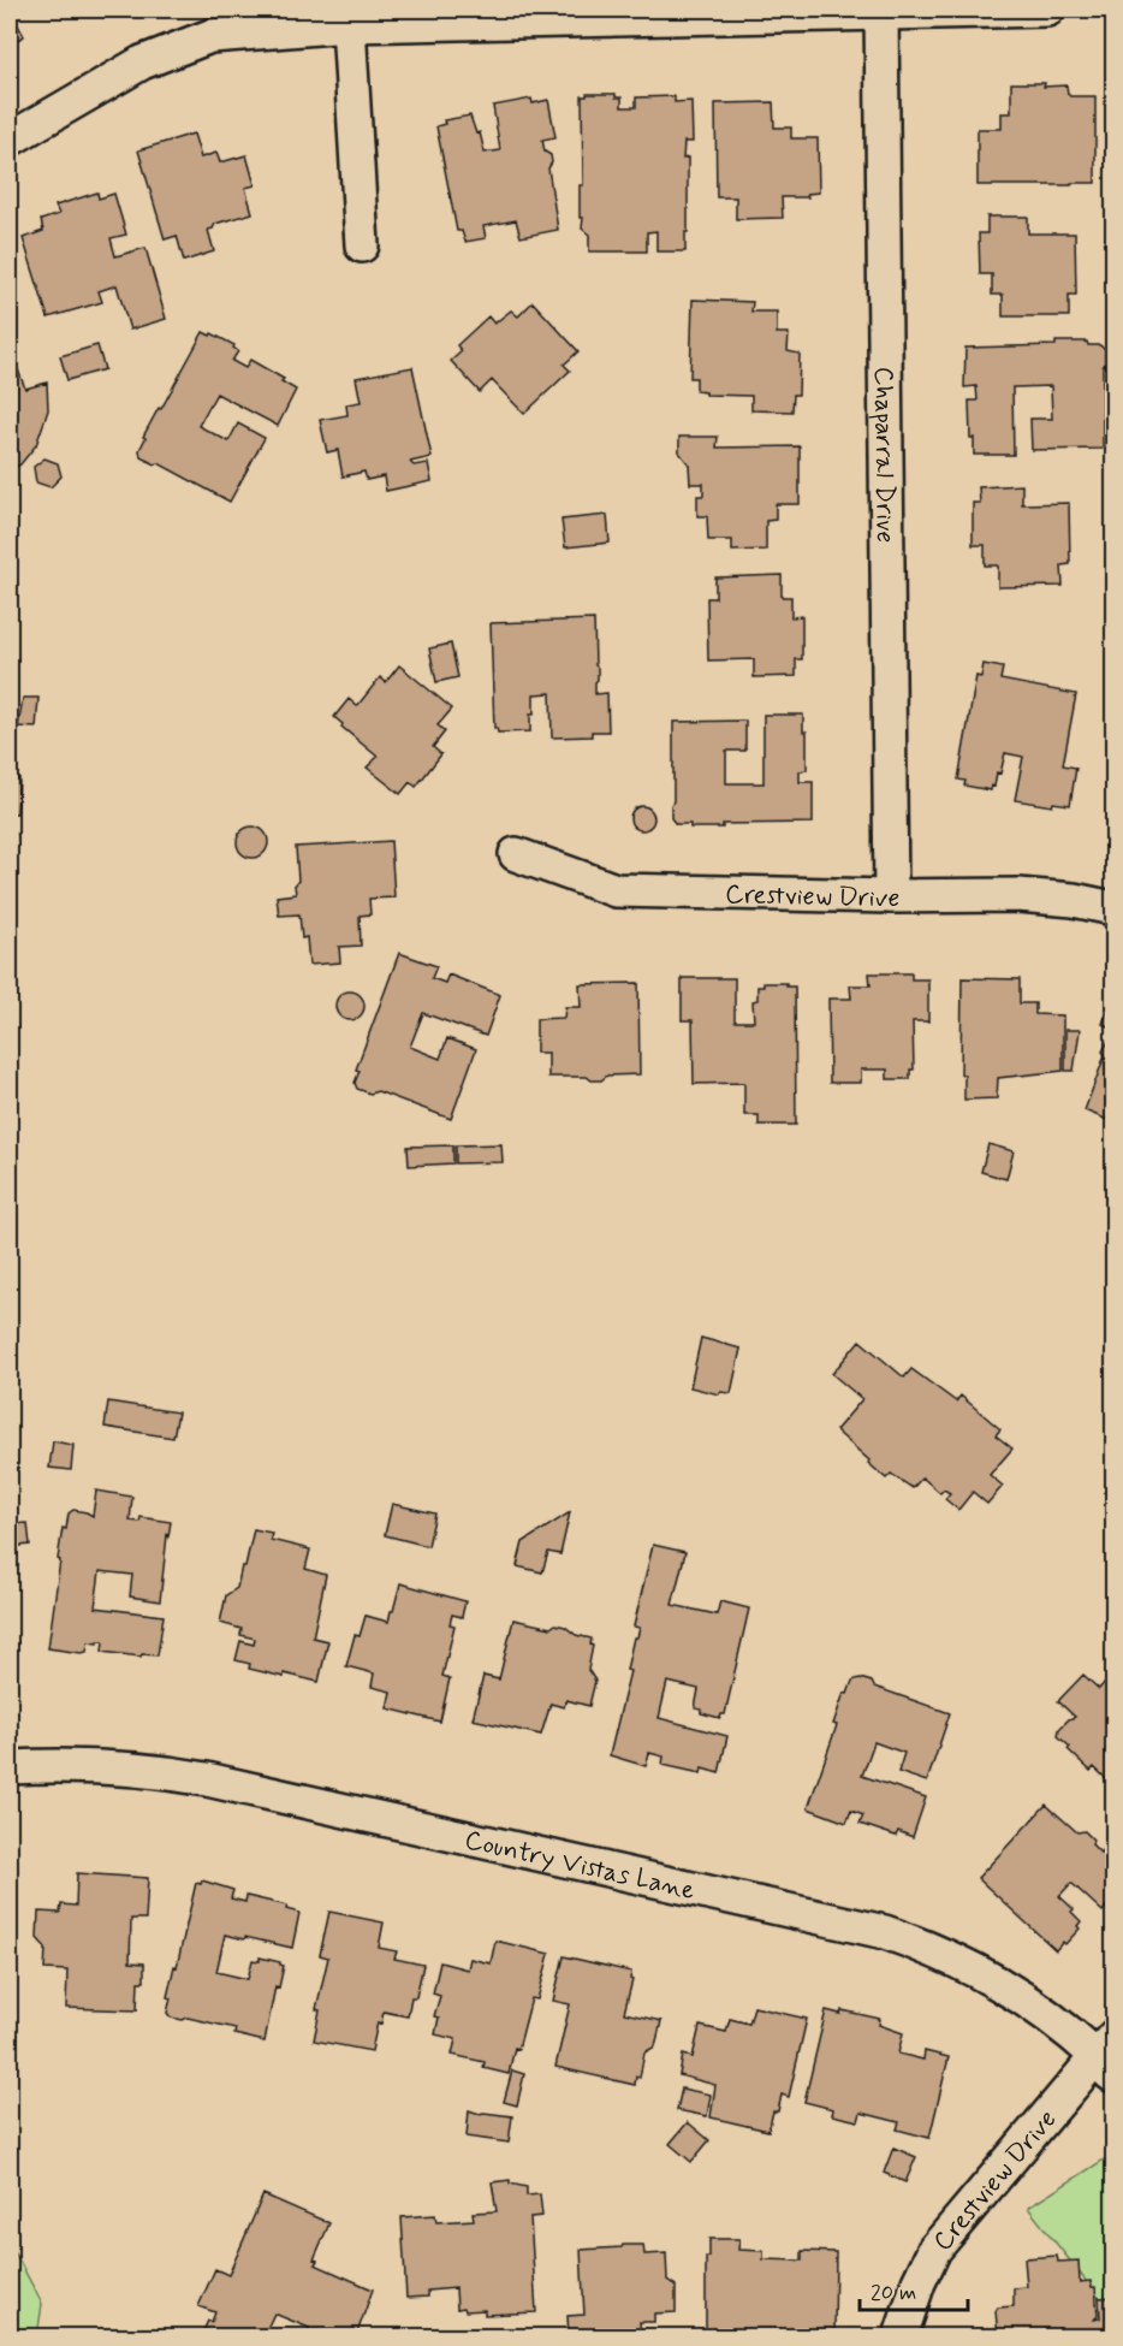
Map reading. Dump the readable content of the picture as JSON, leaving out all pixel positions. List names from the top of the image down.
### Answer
{
  "streets": {
    "street": ["Chaparral Drive", "Crestview Drive", "Country Vistas Lane"]
  },
  "crossings": [
    ["Chaparral Drive", "Crestview Drive"],
    ["Crestview Drive", "Country Vistas Lane"]
  ],
  "scale_bar": "20 m"
}
